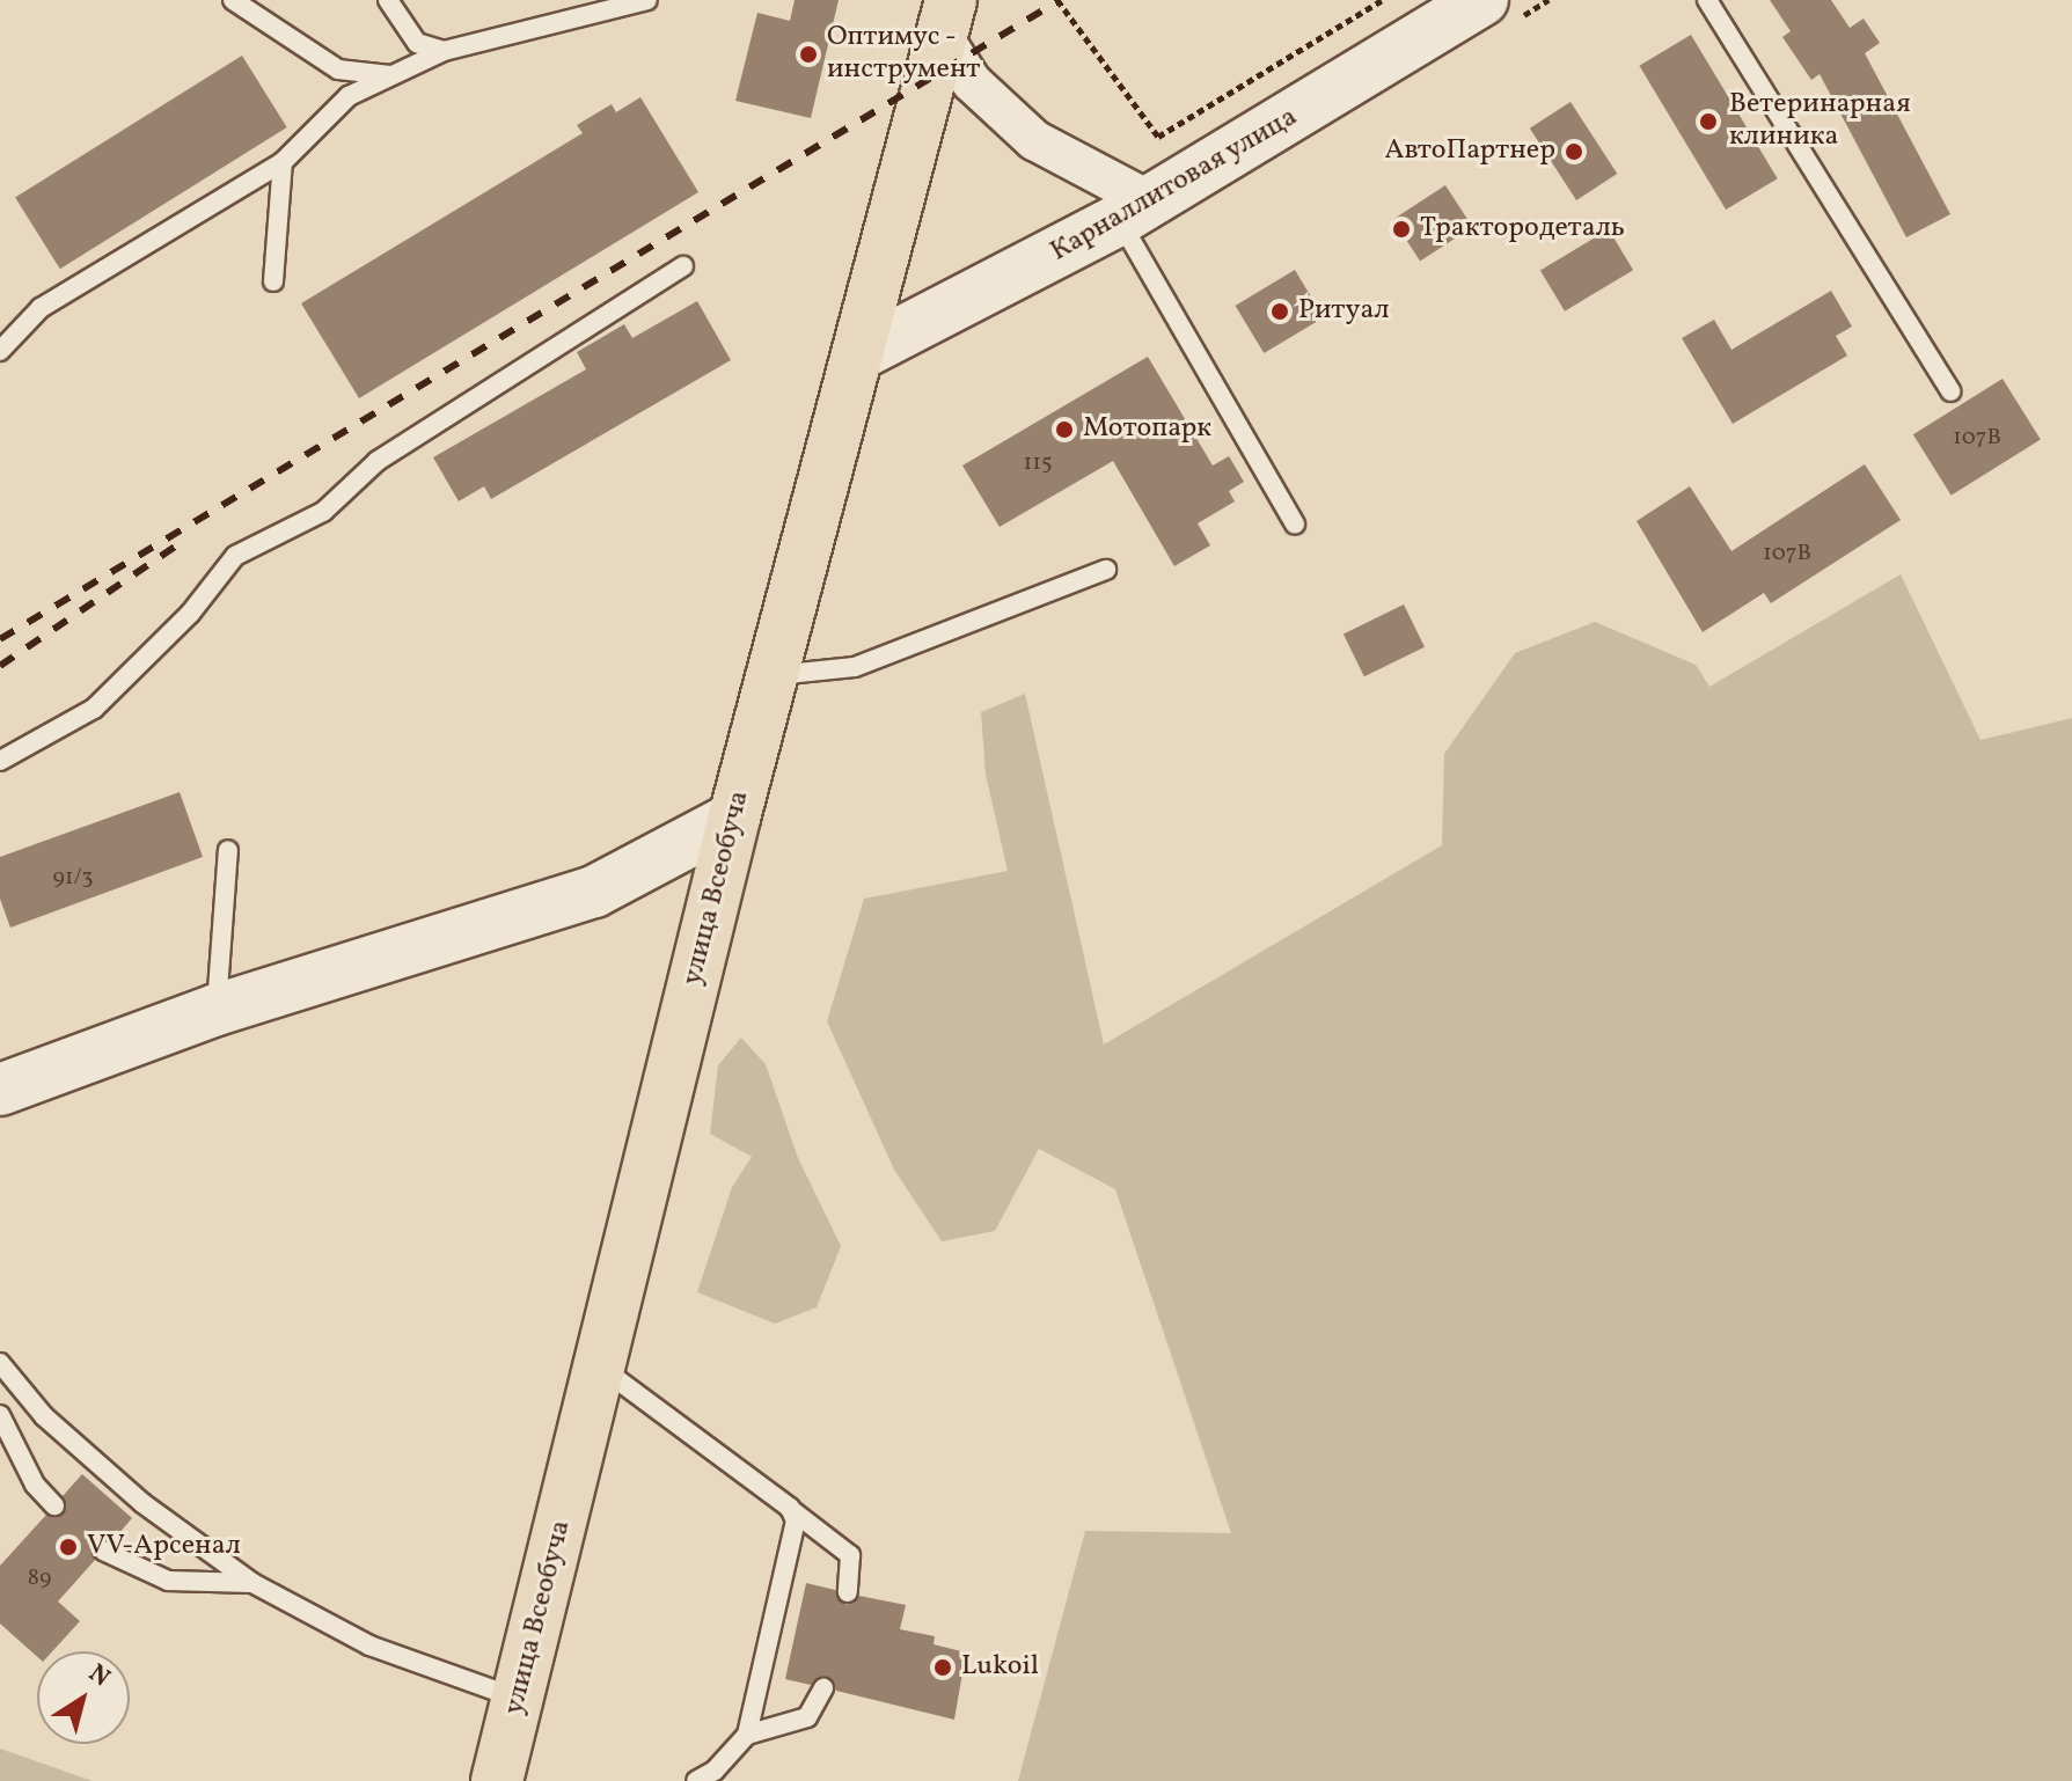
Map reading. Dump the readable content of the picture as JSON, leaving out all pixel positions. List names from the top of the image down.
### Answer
{
  "streets": {
    "main road": ["Карналлитовая улица", "улица Всеобуча"]
  },
  "crossings": [
    ["Карналлитовая улица", "улица Всеобуча"]
  ],
  "places": [
    "Оптимус - инструмент",
    "Ветеринарная клиника",
    "АвтоПартнер",
    "Трактородеталь",
    "Ритуал",
    "Мотопарк",
    "VV-Арсенал",
    "Lukoil"
  ],
  "house_numbers": [
    "107В",
    "115",
    "107В",
    "91/3",
    "89"
  ],
  "north": "top right"
}
